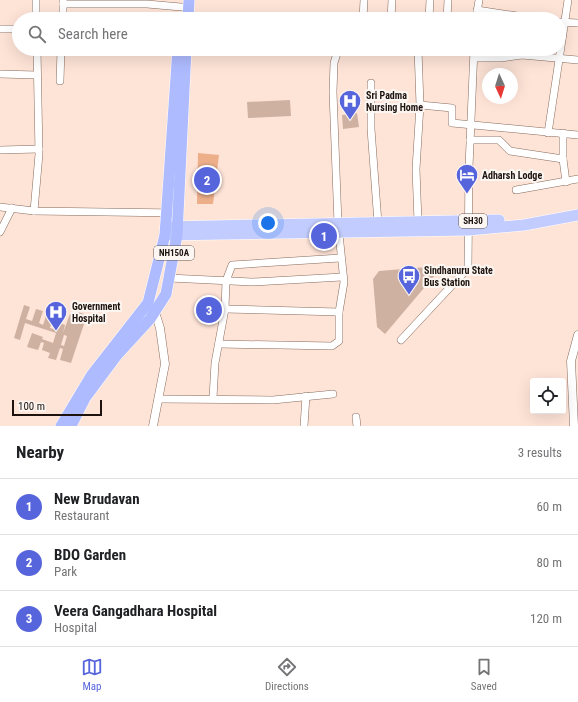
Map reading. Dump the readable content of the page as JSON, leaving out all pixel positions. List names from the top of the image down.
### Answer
{
  "streets": {
    "highway": ["NH150A"],
    "main road": ["SH30"]
  },
  "crossings": [
    ["SH30", "NH150A"]
  ],
  "places": {
    "hospital": ["Sri Padma Nursing Home", "Government Hospital"],
    "hotel": ["Adharsh Lodge"],
    "bus stop": ["Sindhanuru State Bus Station"]
  },
  "scale_bar": "100 m",
  "north": "bottom",
  "page": {
    "search": "Search here",
    "pins": ["2", "1", "3"],
    "scale": "100 m",
    "heading": ["Nearby", "3 results"],
    "list": [
      {
        "mark": "1",
        "name": "New Brudavan",
        "note": "Restaurant",
        "value": "60 m"
      },
      {
        "mark": "2",
        "name": "BDO Garden",
        "note": "Park",
        "value": "80 m"
      },
      {
        "mark": "3",
        "name": "Veera Gangadhara Hospital",
        "note": "Hospital",
        "value": "120 m"
      }
    ],
    "nav": ["Map", "Directions", "Saved"]
  }
}
